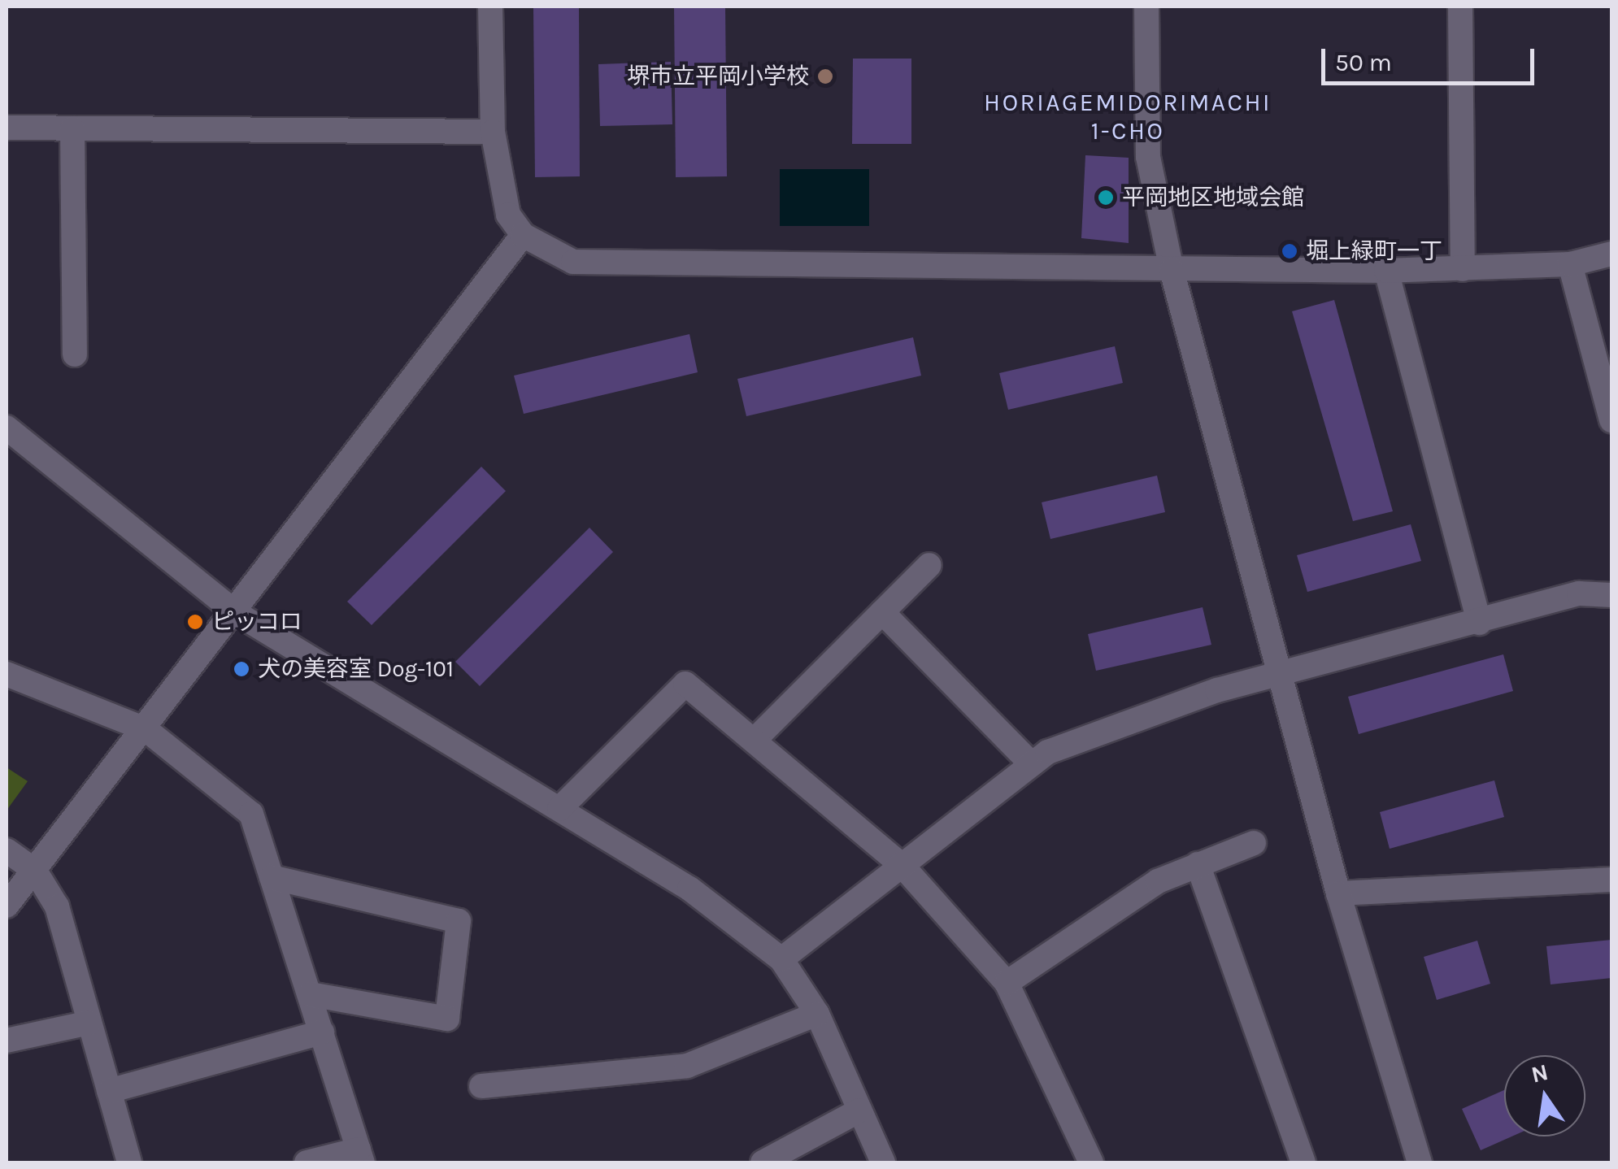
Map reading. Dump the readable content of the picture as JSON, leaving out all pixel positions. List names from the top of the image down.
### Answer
{
  "districts": ["HORIAGEMIDORIMACHI 1-CHO"],
  "places": [
    "堺市立平岡小学校",
    "平岡地区地域会館",
    "堀上緑町一丁",
    "ピッコロ",
    "犬の美容室 Dog-101"
  ],
  "scale_bar": "50 m",
  "north": "top"
}
